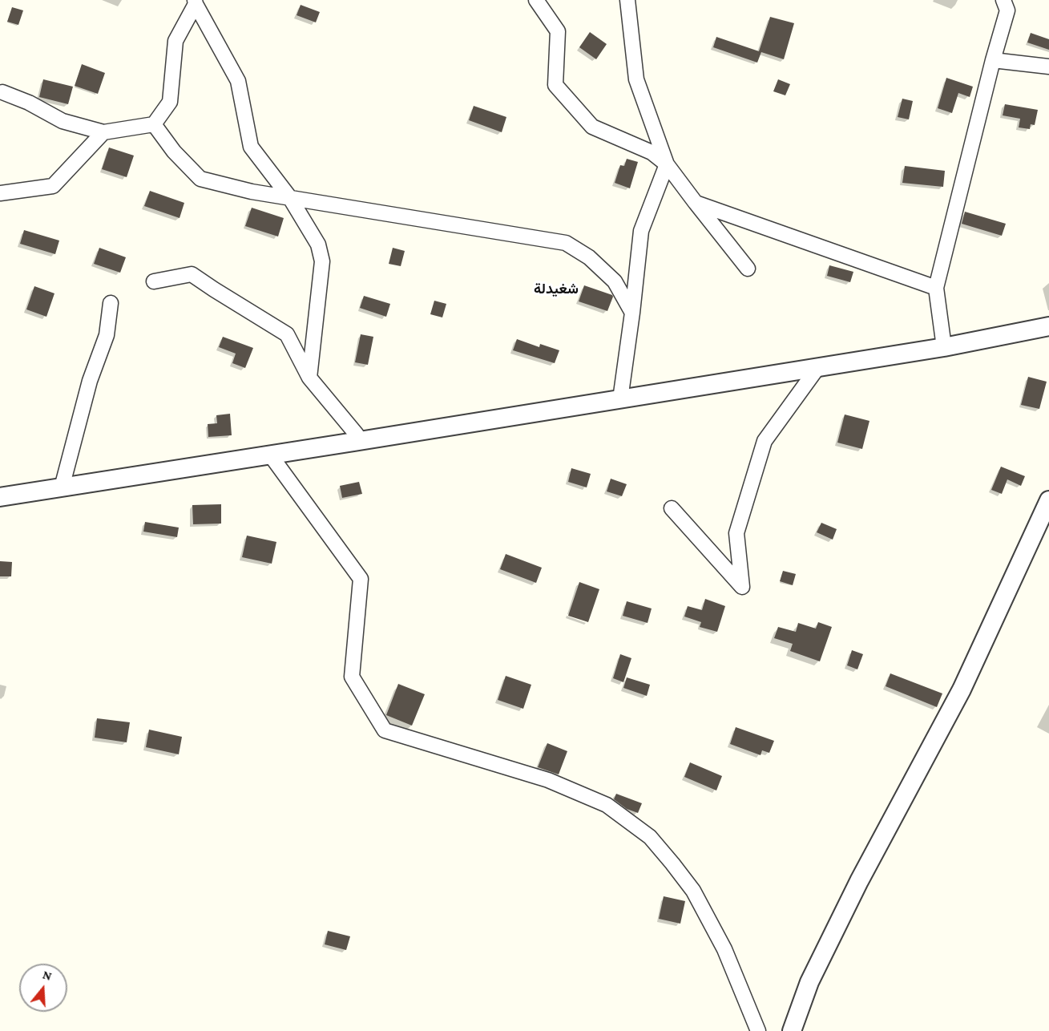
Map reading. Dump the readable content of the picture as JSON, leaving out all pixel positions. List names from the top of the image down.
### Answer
{
  "districts": ["شغيدلة"],
  "north": "top"
}
